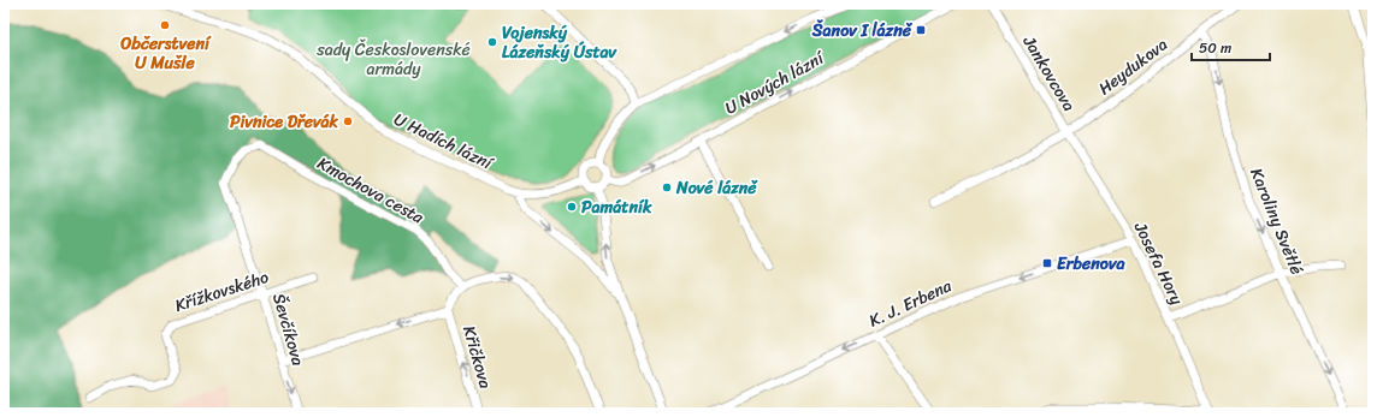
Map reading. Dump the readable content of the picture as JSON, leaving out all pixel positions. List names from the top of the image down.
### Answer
{
  "streets": {
    "street": [
      "Heydukova",
      "Jankovcova",
      "U Nových lázní",
      "U Hadích lázní",
      "Kmochova cesta",
      "Karoliny Světlé",
      "Josefa Hory",
      "Křížkovského",
      "K. J. Erbena",
      "Ševčíkova",
      "Křičkova"
    ]
  },
  "crossings": [
    ["Heydukova", "Jankovcova"],
    ["Heydukova", "Karoliny Světlé"],
    ["Heydukova", "Josefa Hory"],
    ["Jankovcova", "Josefa Hory"],
    ["Kmochova cesta", "Ševčíkova"],
    ["Josefa Hory", "K. J. Erbena"],
    ["Křížkovského", "Ševčíkova"]
  ],
  "one_way": ["Karoliny Světlé", "K. J. Erbena", "Křičkova"],
  "parks": ["sady Československé armády"],
  "places": {
    "other": [
      "Občerstvení U Mušle",
      "Vojenský Lázeňský Ústav",
      "Pivnice Dřevák",
      "Nové lázně",
      "Památník"
    ],
    "transit": ["Šanov I lázně", "Erbenova"]
  },
  "scale_bar": "50 m"
}
